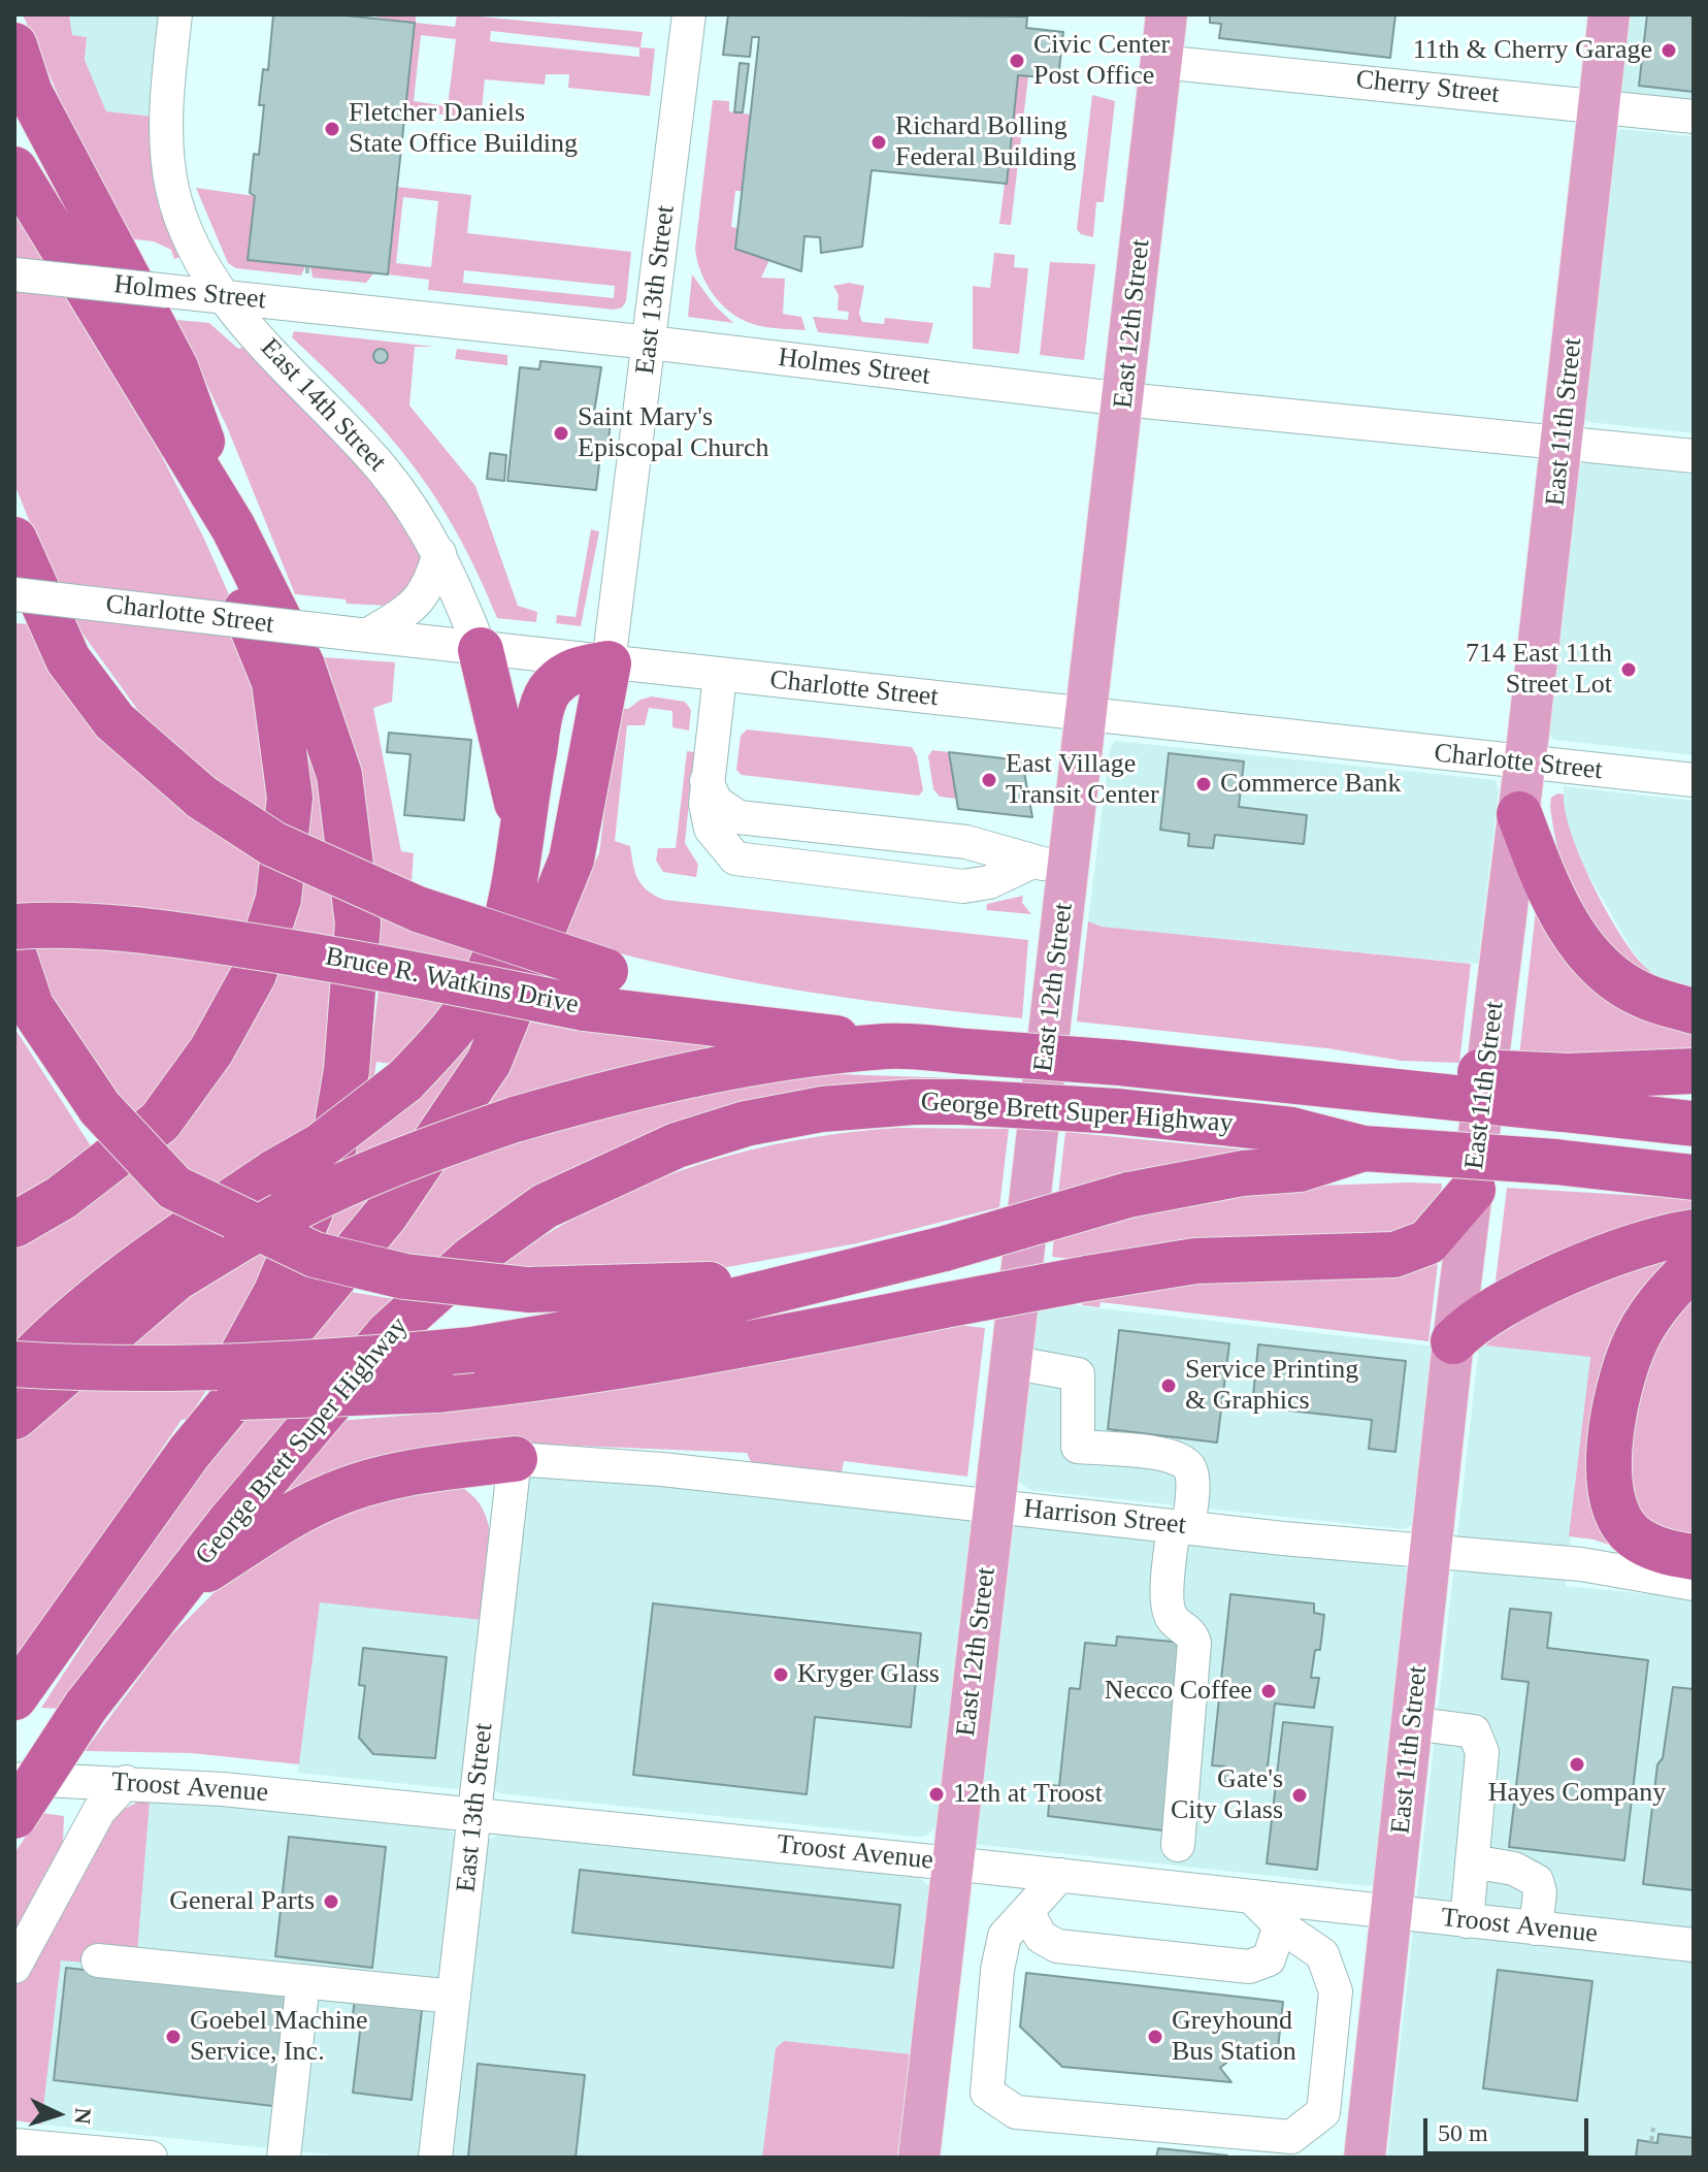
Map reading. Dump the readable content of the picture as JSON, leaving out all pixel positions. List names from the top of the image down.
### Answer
{
  "streets": {
    "highway": ["Bruce R. Watkins Drive", "George Brett Super Highway"],
    "main road": ["East 12th Street", "East 11th Street"],
    "street": [
      "Cherry Street",
      "East 13th Street",
      "Holmes Street",
      "East 14th Street",
      "Charlotte Street",
      "Harrison Street",
      "Troost Avenue"
    ]
  },
  "crossings": [
    ["Cherry Street", "East 12th Street"],
    ["Cherry Street", "East 11th Street"],
    ["East 13th Street", "Holmes Street"],
    ["East 13th Street", "Charlotte Street"],
    ["East 13th Street", "Harrison Street"],
    ["East 13th Street", "Troost Avenue"],
    ["Holmes Street", "East 12th Street"],
    ["Holmes Street", "East 14th Street"],
    ["Holmes Street", "East 11th Street"],
    ["East 12th Street", "Charlotte Street"],
    ["East 12th Street", "Harrison Street"],
    ["East 12th Street", "Troost Avenue"],
    ["East 14th Street", "Charlotte Street"],
    ["East 11th Street", "Charlotte Street"],
    ["East 11th Street", "Harrison Street"],
    ["East 11th Street", "Troost Avenue"]
  ],
  "places": [
    "11th & Cherry Garage",
    "Civic Center Post Office",
    "Fletcher Daniels State Office Building",
    "Richard Bolling Federal Building",
    "Saint Mary's Episcopal Church",
    "714 East 11th Street Lot",
    "East Village Transit Center",
    "Commerce Bank",
    "Service Printing & Graphics",
    "Kryger Glass",
    "Necco Coffee",
    "Hayes Company",
    "12th at Troost",
    "Gate's City Glass",
    "General Parts",
    "Goebel Machine Service, Inc.",
    "Greyhound Bus Station"
  ],
  "scale_bar": "50 m",
  "north": "right"
}
